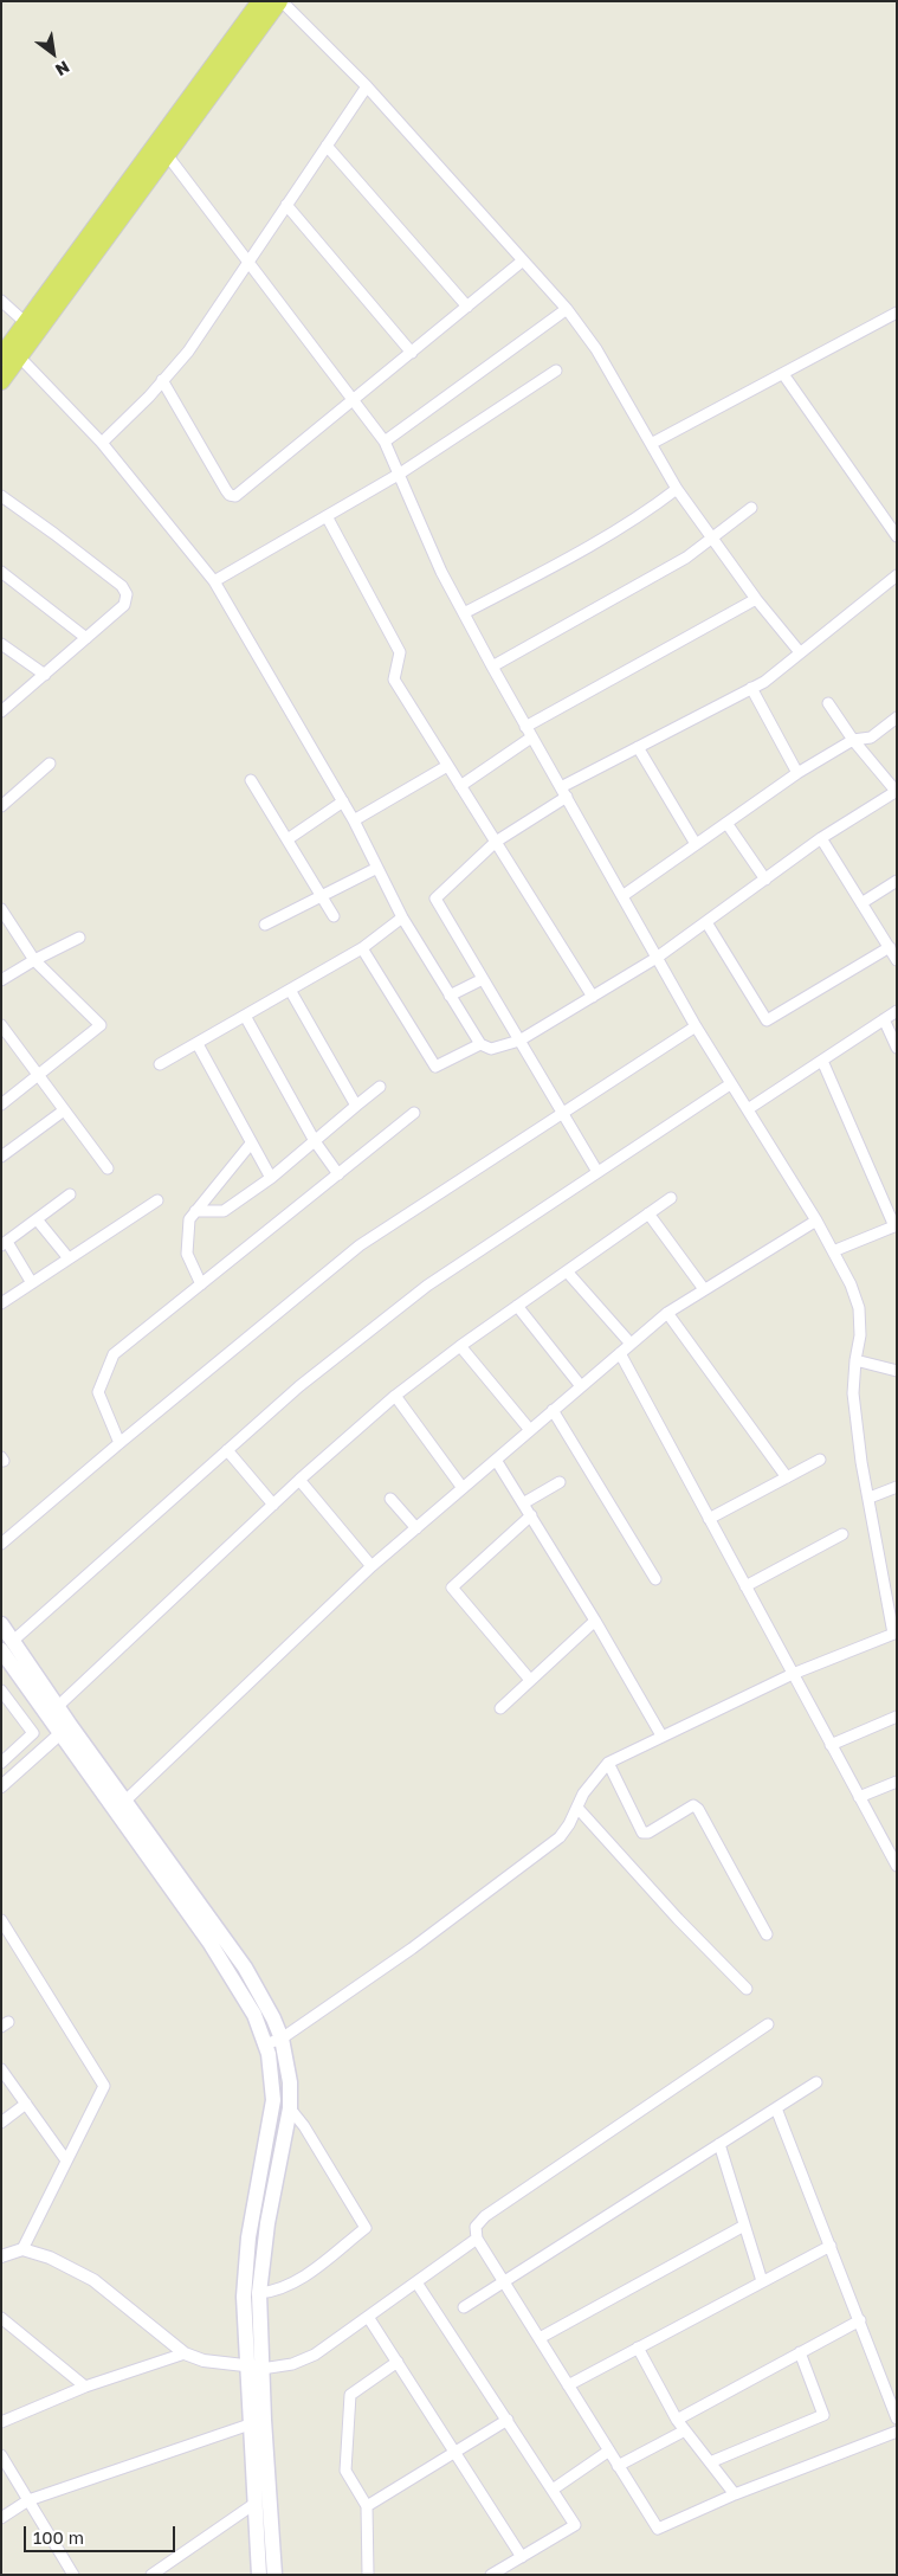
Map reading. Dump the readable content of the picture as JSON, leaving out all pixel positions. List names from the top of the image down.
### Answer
{
  "scale_bar": "100 m",
  "north": "bottom right"
}
